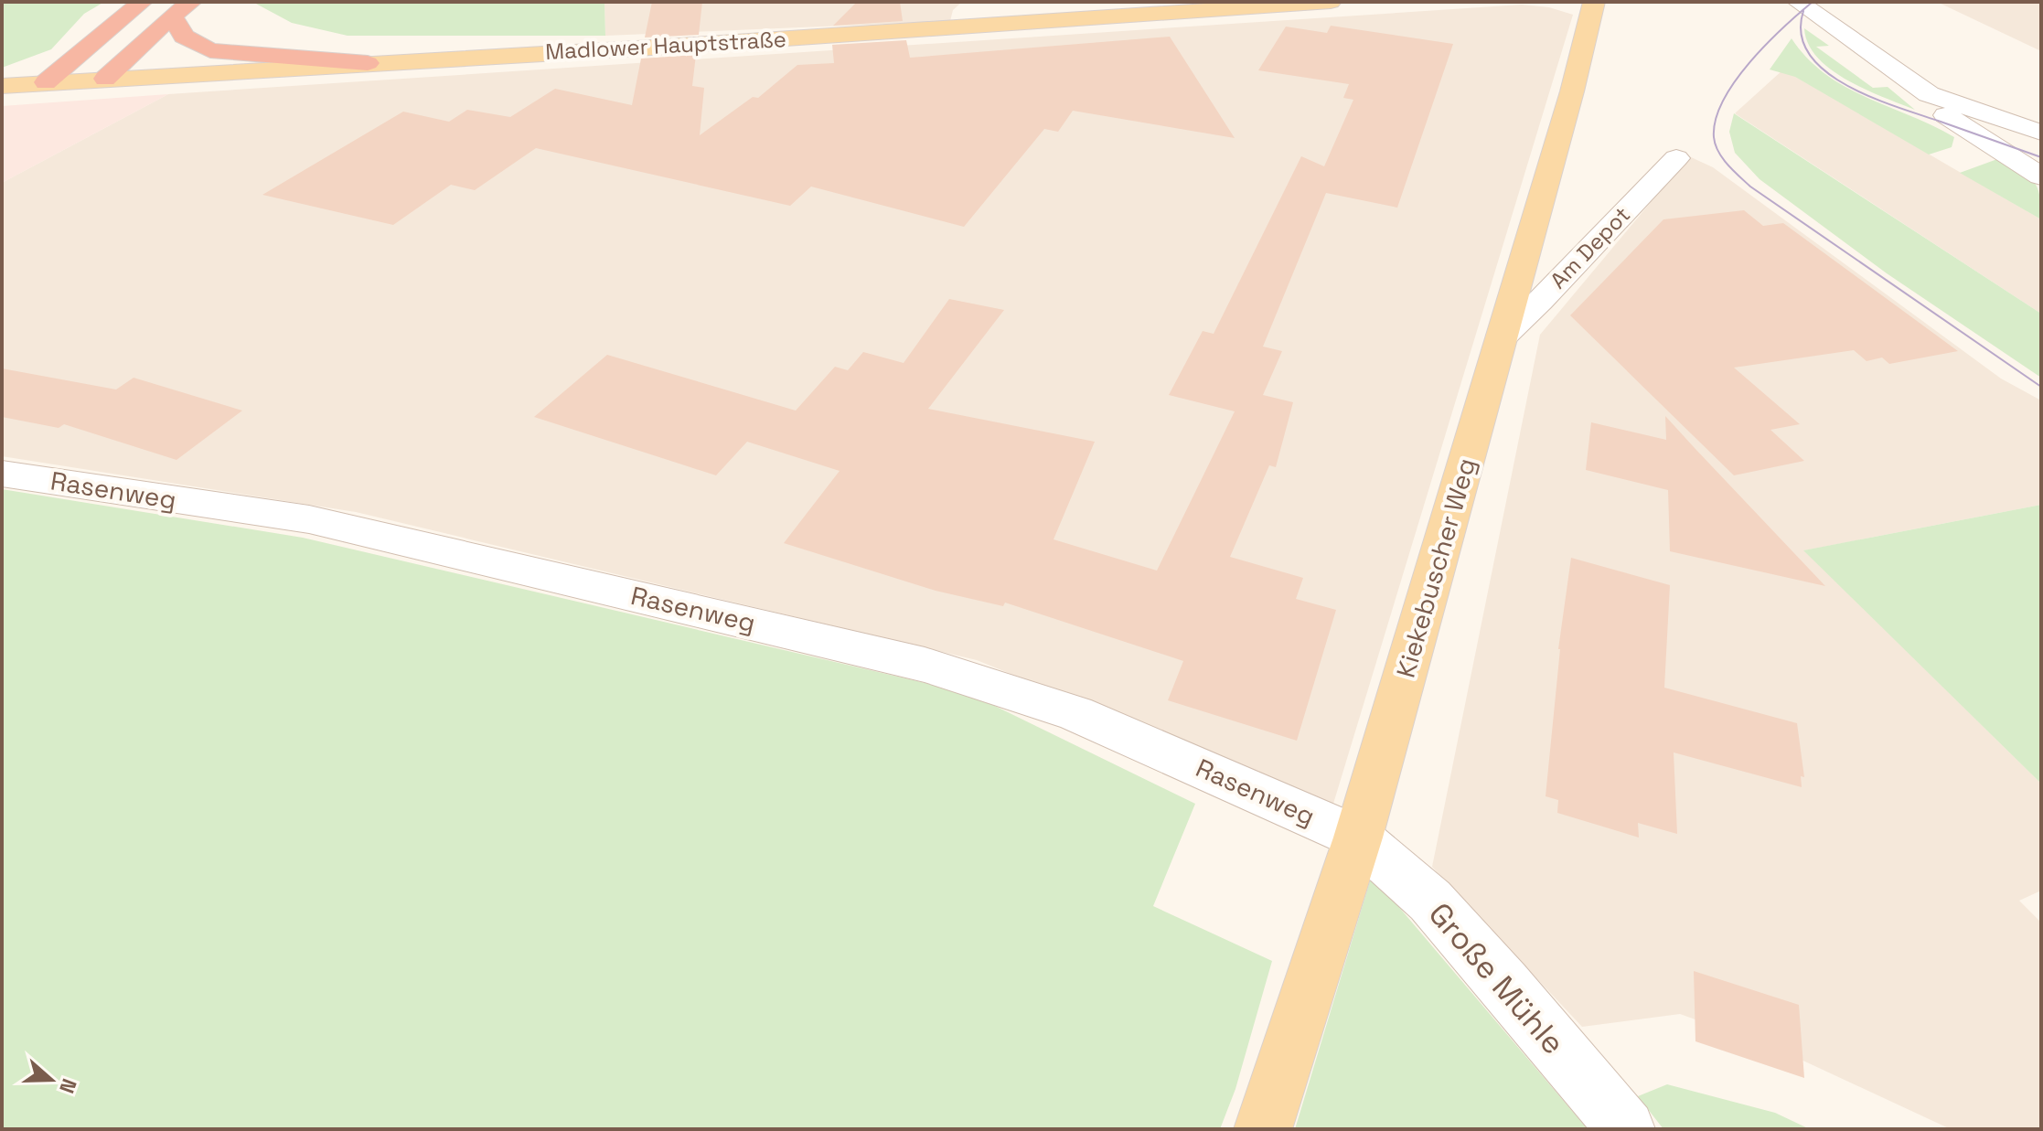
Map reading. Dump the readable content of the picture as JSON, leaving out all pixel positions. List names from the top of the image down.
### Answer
{
  "streets": {
    "main road": ["Madlower Hauptstraße", "Kiekebuscher Weg"],
    "street": ["Am Depot", "Rasenweg", "Große Mühle"]
  },
  "crossings": [
    ["Am Depot", "Kiekebuscher Weg"],
    ["Rasenweg", "Kiekebuscher Weg"],
    ["Rasenweg", "Große Mühle"],
    ["Kiekebuscher Weg", "Große Mühle"]
  ],
  "north": "right"
}
